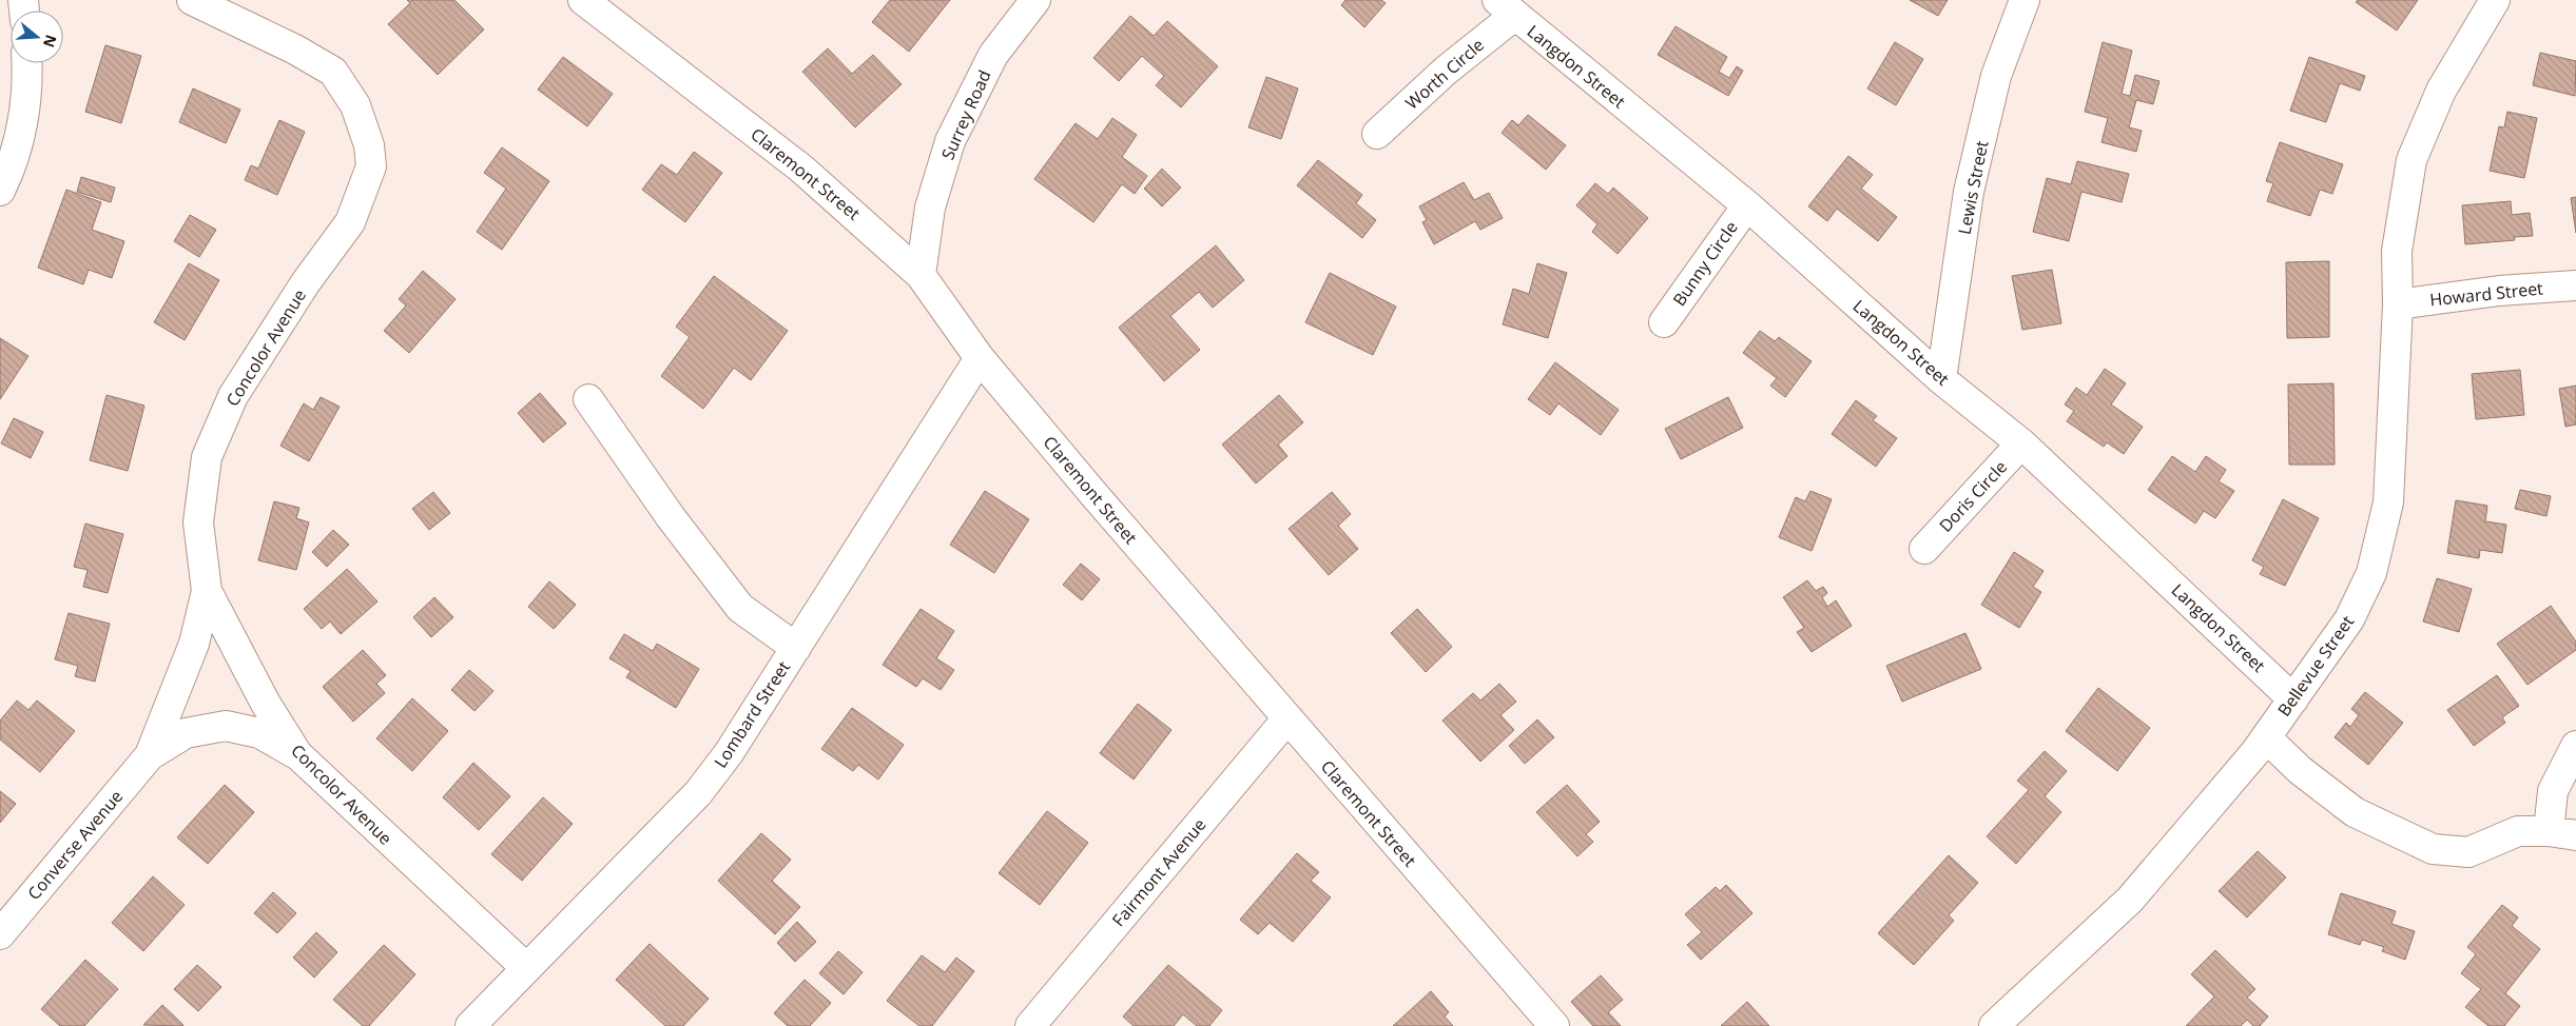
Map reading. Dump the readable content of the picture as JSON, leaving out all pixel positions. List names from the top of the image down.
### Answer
{
  "streets": {
    "street": [
      "Langdon Street",
      "Worth Circle",
      "Surrey Road",
      "Claremont Street",
      "Lewis Street",
      "Bunny Circle",
      "Howard Street",
      "Concolor Avenue",
      "Doris Circle",
      "Bellevue Street",
      "Lombard Street",
      "Converse Avenue",
      "Fairmont Avenue"
    ]
  },
  "crossings": [
    ["Langdon Street", "Worth Circle"],
    ["Langdon Street", "Lewis Street"],
    ["Langdon Street", "Bunny Circle"],
    ["Langdon Street", "Doris Circle"],
    ["Langdon Street", "Bellevue Street"],
    ["Surrey Road", "Claremont Street"],
    ["Claremont Street", "Lombard Street"],
    ["Claremont Street", "Fairmont Avenue"],
    ["Howard Street", "Bellevue Street"],
    ["Concolor Avenue", "Lombard Street"],
    ["Concolor Avenue", "Converse Avenue"]
  ],
  "north": "right"
}
